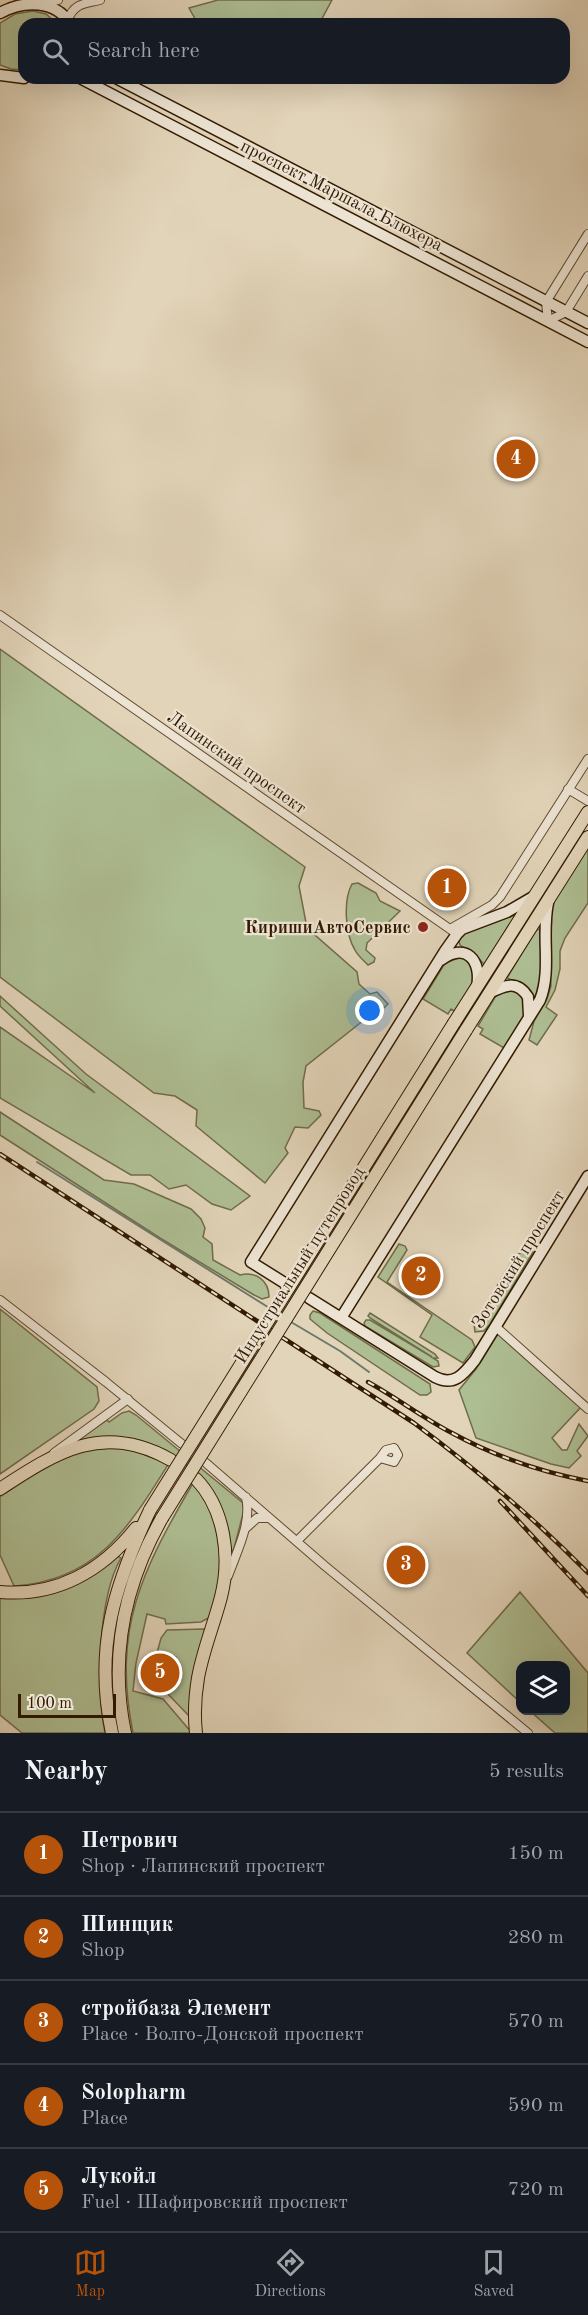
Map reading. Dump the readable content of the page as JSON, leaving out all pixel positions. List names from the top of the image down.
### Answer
{
  "streets": {
    "main road": ["Индустриальный путепровод"],
    "street": ["проспект Маршала Блюхера", "Лапинский проспект", "Зотовский проспект"]
  },
  "places": ["КиришиАвтоСервис"],
  "scale_bar": "100 m",
  "page": {
    "search": "Search here",
    "pins": [
      "4",
      "1",
      "2",
      "3",
      "5"
    ],
    "scale": "100 m",
    "heading": ["Nearby", "5 results"],
    "list": [
      {
        "mark": "1",
        "name": "Петрович",
        "note": "Shop · Лапинский проспект",
        "value": "150 m"
      },
      {
        "mark": "2",
        "name": "Шинщик",
        "note": "Shop",
        "value": "280 m"
      },
      {
        "mark": "3",
        "name": "стройбаза Элемент",
        "note": "Place · Волго-Донской проспект",
        "value": "570 m"
      },
      {
        "mark": "4",
        "name": "Solopharm",
        "note": "Place",
        "value": "590 m"
      },
      {
        "mark": "5",
        "name": "Лукойл",
        "note": "Fuel · Шафировский проспект",
        "value": "720 m"
      }
    ],
    "nav": ["Map", "Directions", "Saved"]
  }
}
